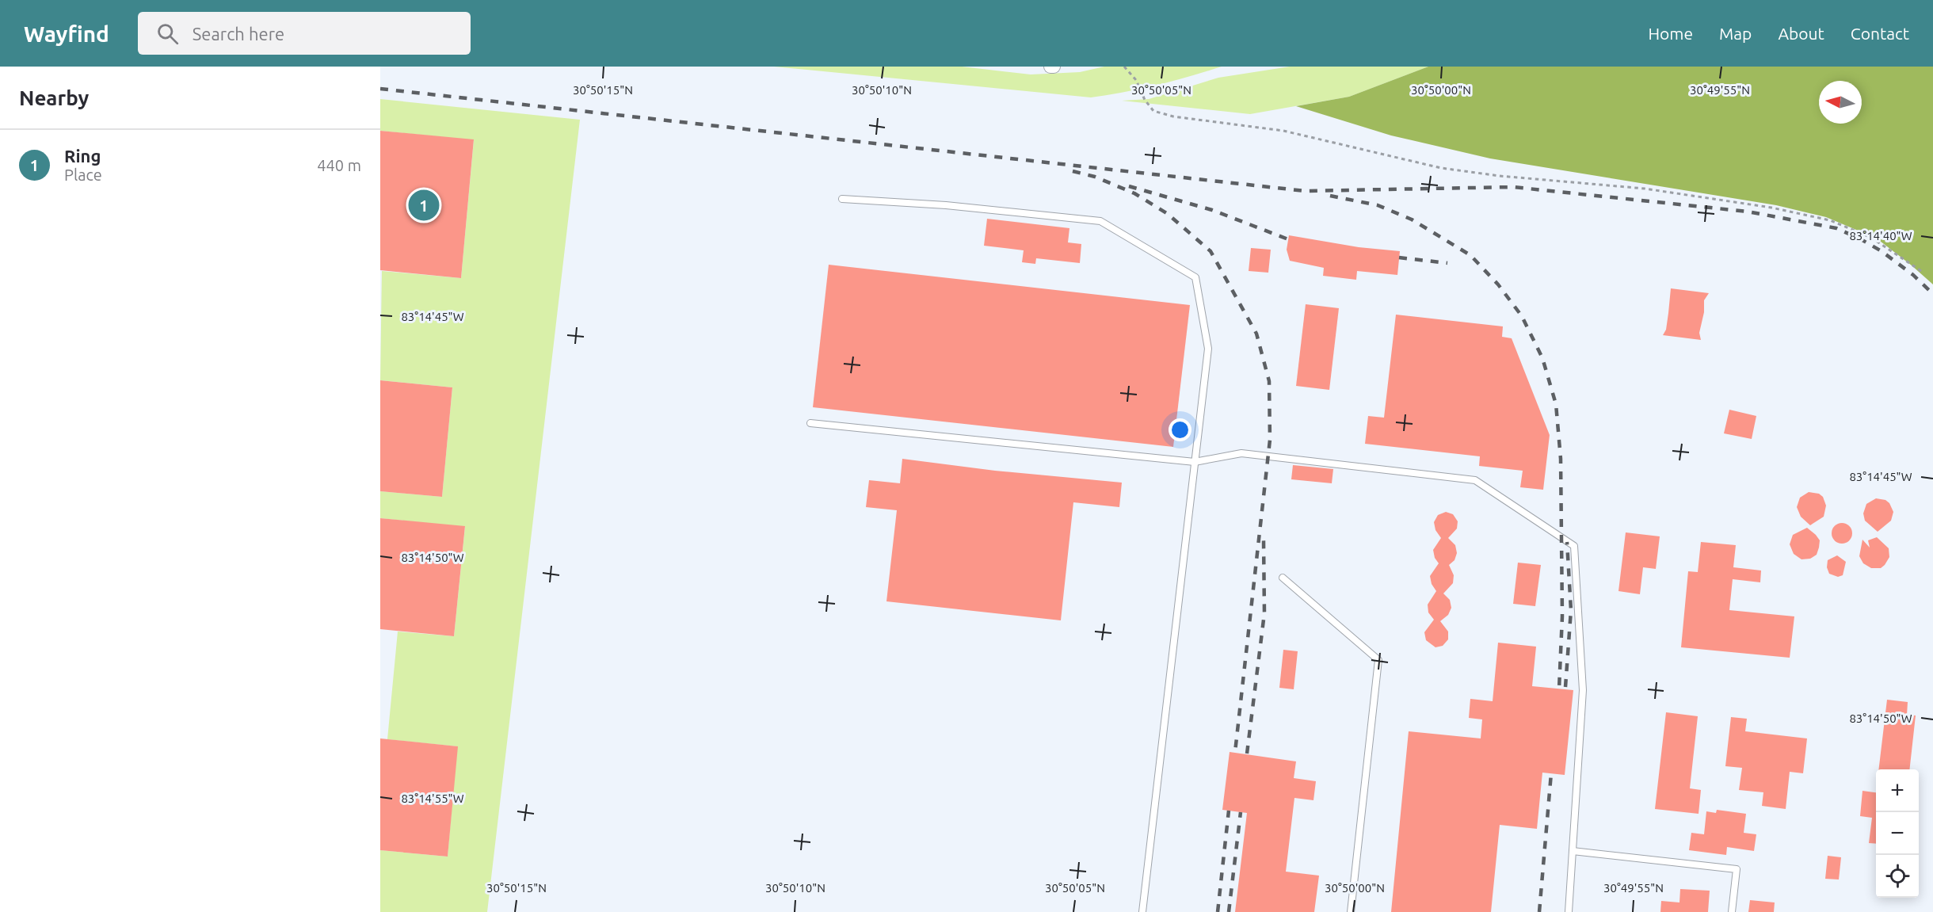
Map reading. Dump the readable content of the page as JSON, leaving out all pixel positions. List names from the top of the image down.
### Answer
{
  "north": "left",
  "page": {
    "header": "Wayfind",
    "search": "Search here",
    "nav": [
      "Home",
      "Map",
      "About",
      "Contact"
    ],
    "heading": "Nearby",
    "list": [
      {
        "mark": "1",
        "name": "Ring",
        "note": "Place",
        "value": "440 m"
      }
    ],
    "pins": "1",
    "map_buttons": ["+", "−"]
  },
  "coordinates": [
    "30°50'15\"N",
    "30°50'10\"N",
    "30°50'05\"N",
    "30°50'00\"N",
    "30°49'55\"N",
    "83°14'40\"W",
    "83°14'45\"W",
    "83°14'50\"W",
    "83°14'55\"W"
  ]
}
